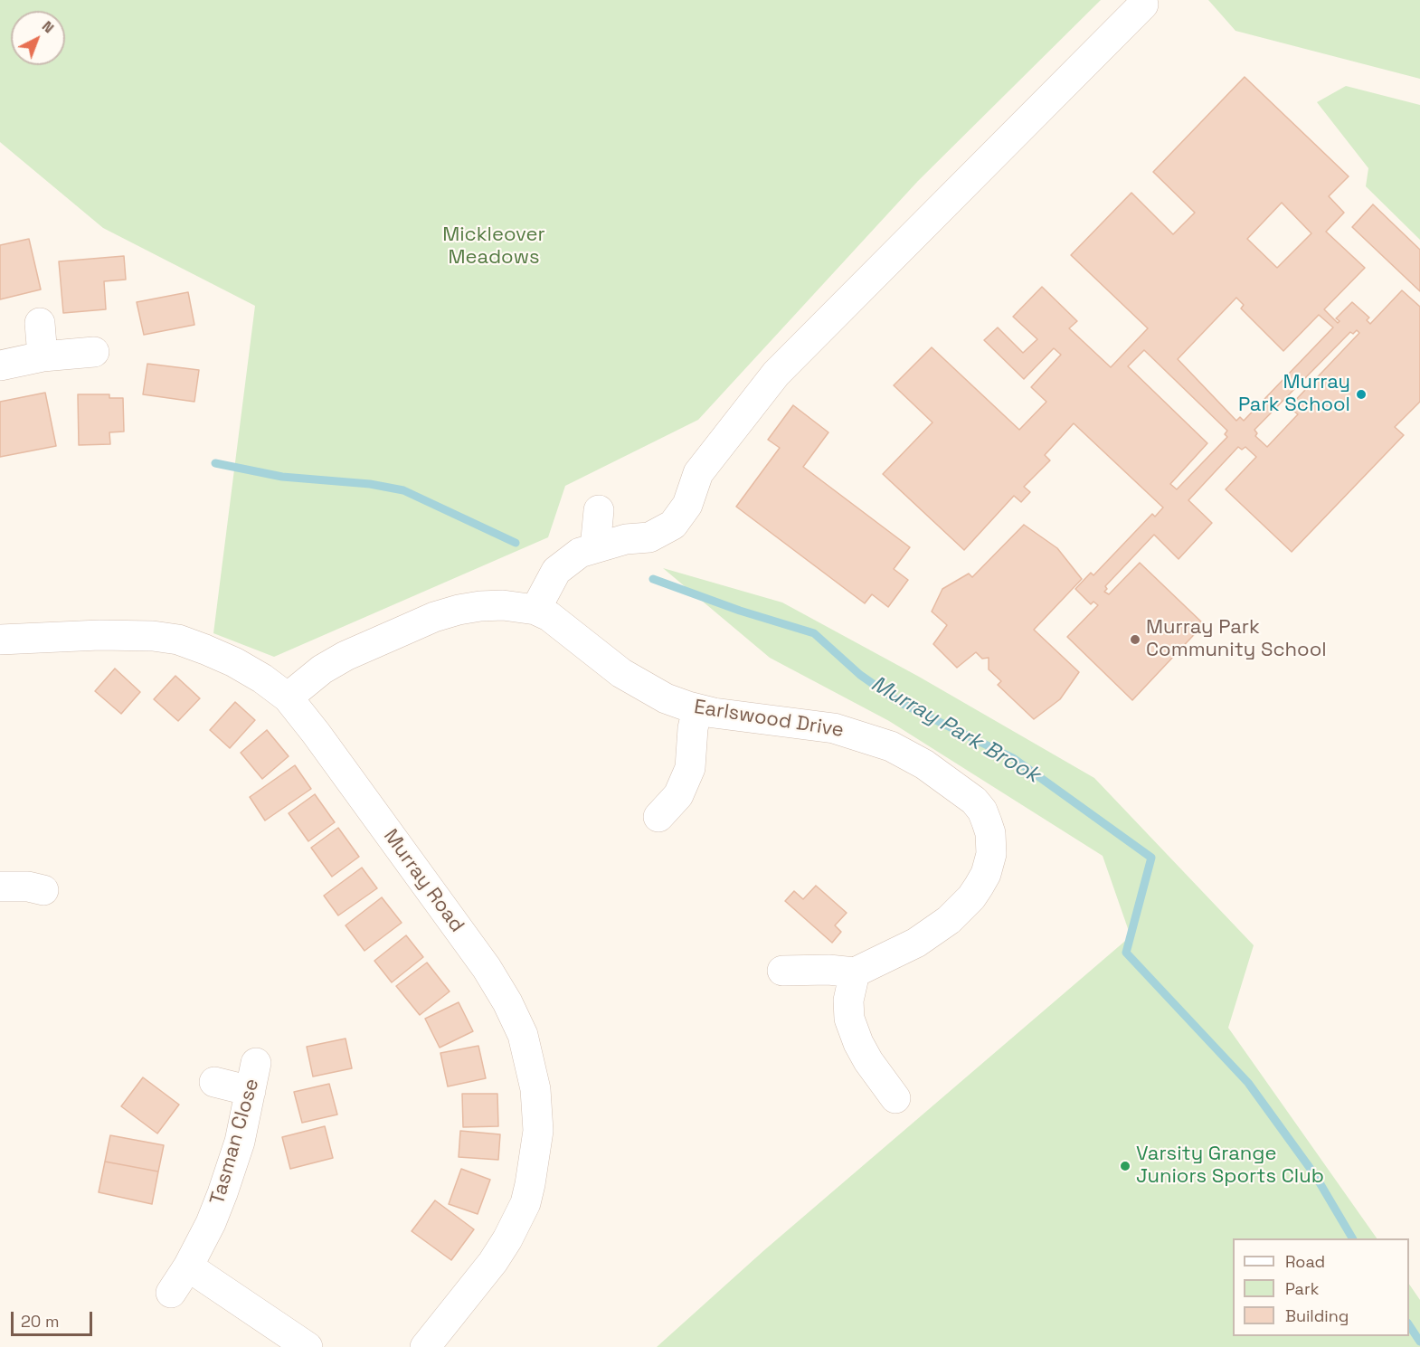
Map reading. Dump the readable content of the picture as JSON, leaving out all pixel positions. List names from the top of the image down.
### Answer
{
  "streets": {
    "street": ["Earlswood Drive", "Murray Road", "Tasman Close"]
  },
  "crossings": [
    ["Earlswood Drive", "Murray Road"]
  ],
  "water": ["Murray Park Brook"],
  "parks": ["Mickleover Meadows"],
  "places": ["Murray Park School", "Murray Park Community School", "Varsity Grange Juniors Sports Club"],
  "legend": ["Road", "Park", "Building"],
  "scale_bar": "20 m",
  "north": "top right"
}
